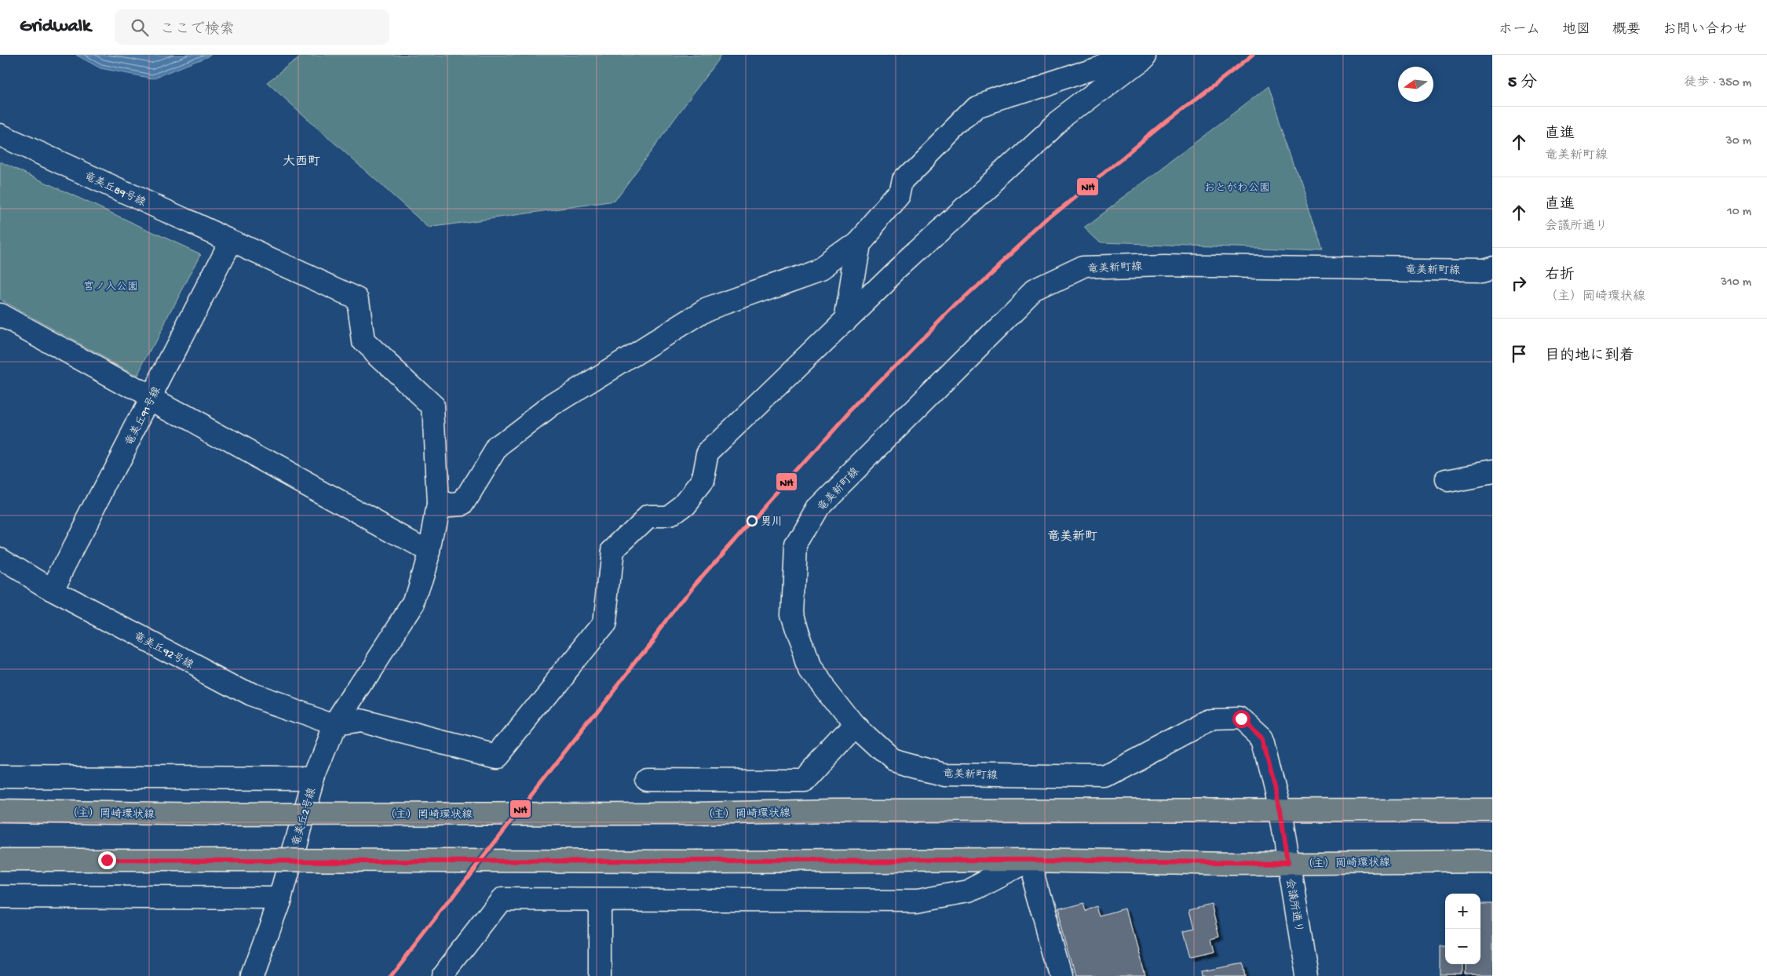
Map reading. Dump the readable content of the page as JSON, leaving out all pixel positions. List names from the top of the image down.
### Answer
{
  "streets": {
    "main road": ["（主）岡崎環状線"],
    "street": [
      "竜美丘89号線",
      "竜美新町線",
      "竜美丘91号線",
      "竜美丘92号線",
      "竜美丘2号線",
      "会議所通り"
    ]
  },
  "crossings": [
    ["竜美丘89号線", "竜美丘91号線"],
    ["竜美丘89号線", "竜美丘2号線"],
    ["竜美新町線", "（主）岡崎環状線"],
    ["竜美新町線", "会議所通り"],
    ["竜美丘91号線", "竜美丘92号線"],
    ["竜美丘92号線", "竜美丘2号線"],
    ["（主）岡崎環状線", "会議所通り"]
  ],
  "districts": ["大西町", "竜美新町"],
  "parks": ["おとがわ公園", "宮ノ入公園"],
  "places": ["男川"],
  "lines": ["transit line NH"],
  "north": "left",
  "page": {
    "header": "Gridwalk",
    "search": "ここで検索",
    "nav": [
      "ホーム",
      "地図",
      "概要",
      "お問い合わせ"
    ],
    "heading": ["5 分", "徒歩 · 350 m"],
    "list": [
      ["直進", "竜美新町線", "30 m"],
      ["直進", "会議所通り", "10 m"],
      ["右折", "（主）岡崎環状線", "310 m"],
      "目的地に到着"
    ],
    "map_buttons": ["+", "−"]
  }
}
